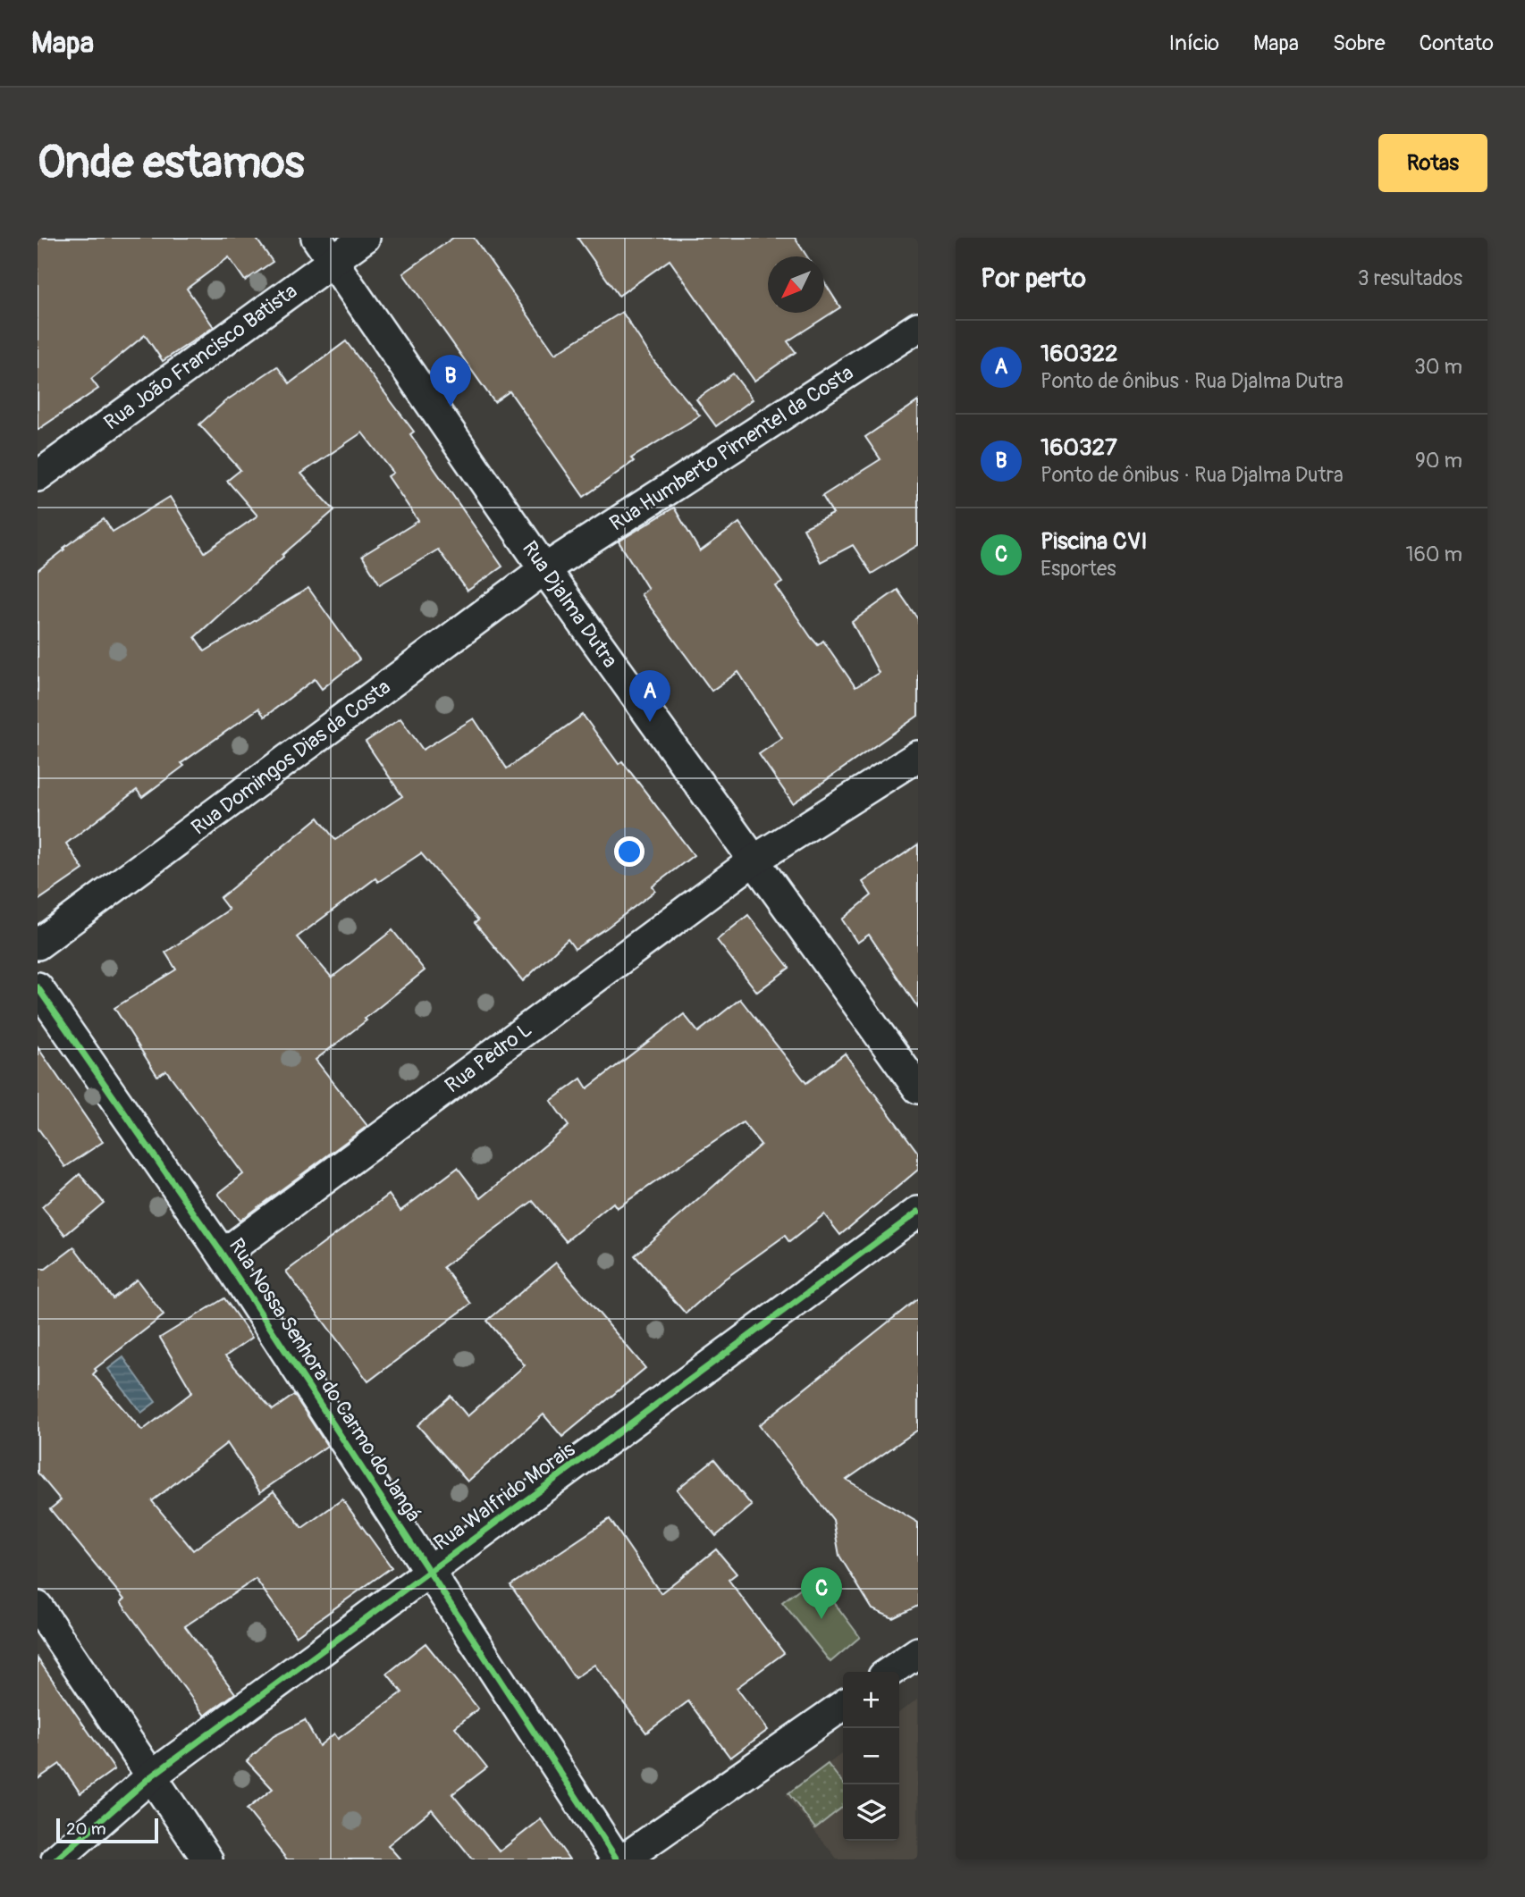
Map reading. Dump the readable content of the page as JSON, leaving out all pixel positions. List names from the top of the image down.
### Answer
{
  "streets": {
    "street": [
      "Rua João Francisco Batista",
      "Rua Humberto Pimentel da Costa",
      "Rua Djalma Dutra",
      "Rua Domingos Dias da Costa",
      "Rua Pedro L",
      "Rua Nossa Senhora do Carmo do Jangá",
      "Rua Walfrido Morais"
    ]
  },
  "crossings": [
    ["Rua João Francisco Batista", "Rua Djalma Dutra"],
    ["Rua Humberto Pimentel da Costa", "Rua Djalma Dutra"],
    ["Rua Humberto Pimentel da Costa", "Rua Domingos Dias da Costa"],
    ["Rua Djalma Dutra", "Rua Domingos Dias da Costa"],
    ["Rua Djalma Dutra", "Rua Pedro L"],
    ["Rua Pedro L", "Rua Nossa Senhora do Carmo do Jangá"],
    ["Rua Nossa Senhora do Carmo do Jangá", "Rua Walfrido Morais"]
  ],
  "scale_bar": "20 m",
  "north": "bottom left",
  "page": {
    "header": "Mapa",
    "nav": [
      "Início",
      "Mapa",
      "Sobre",
      "Contato"
    ],
    "buttons": "Rotas",
    "title": "Onde estamos",
    "heading": ["Por perto", "3 resultados"],
    "list": [
      {
        "mark": "A",
        "name": "160322",
        "note": "Ponto de ônibus · Rua Djalma Dutra",
        "value": "30 m"
      },
      {
        "mark": "B",
        "name": "160327",
        "note": "Ponto de ônibus · Rua Djalma Dutra",
        "value": "90 m"
      },
      {
        "mark": "C",
        "name": "Piscina CVI",
        "note": "Esportes",
        "value": "160 m"
      }
    ],
    "pins": ["B", "A", "C"],
    "map_buttons": ["+", "−"],
    "scale": "20 m"
  }
}
